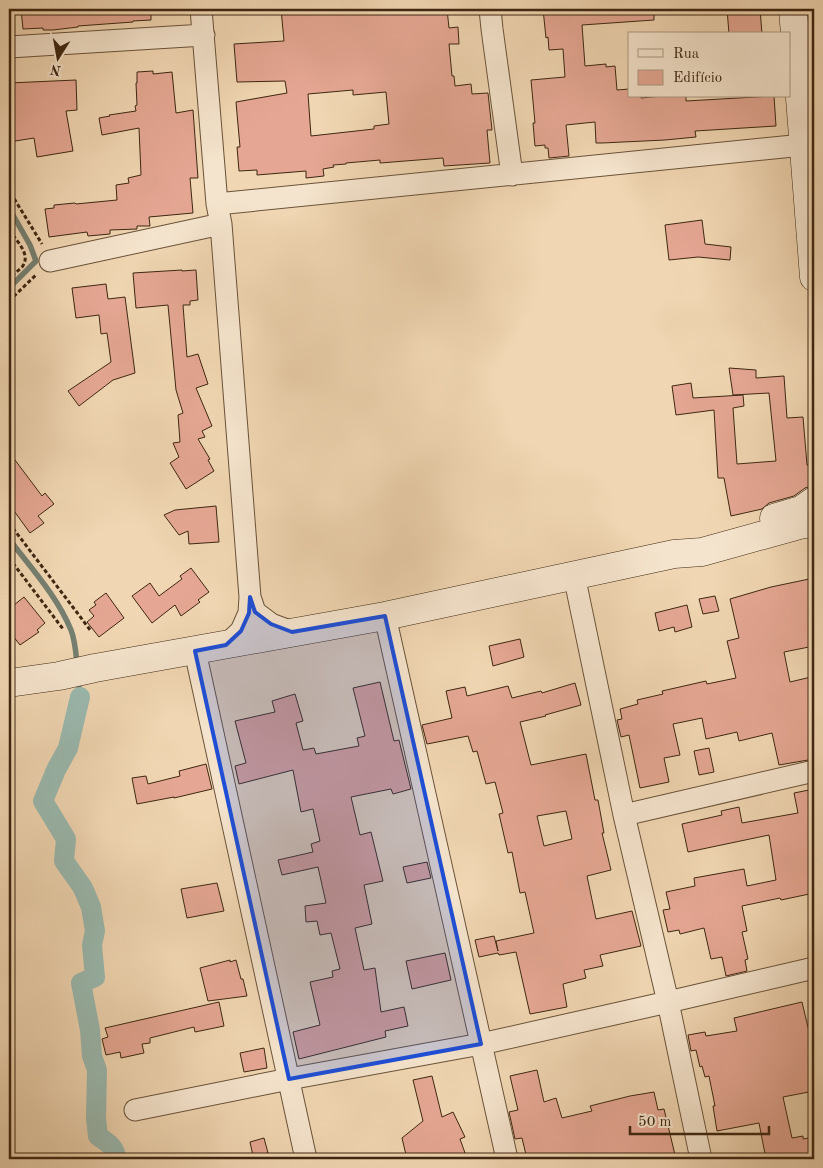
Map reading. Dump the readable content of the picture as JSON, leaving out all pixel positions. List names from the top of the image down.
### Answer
{
  "legend": ["Rua", "Edifício"],
  "scale_bar": "50 m",
  "north": "bottom"
}
